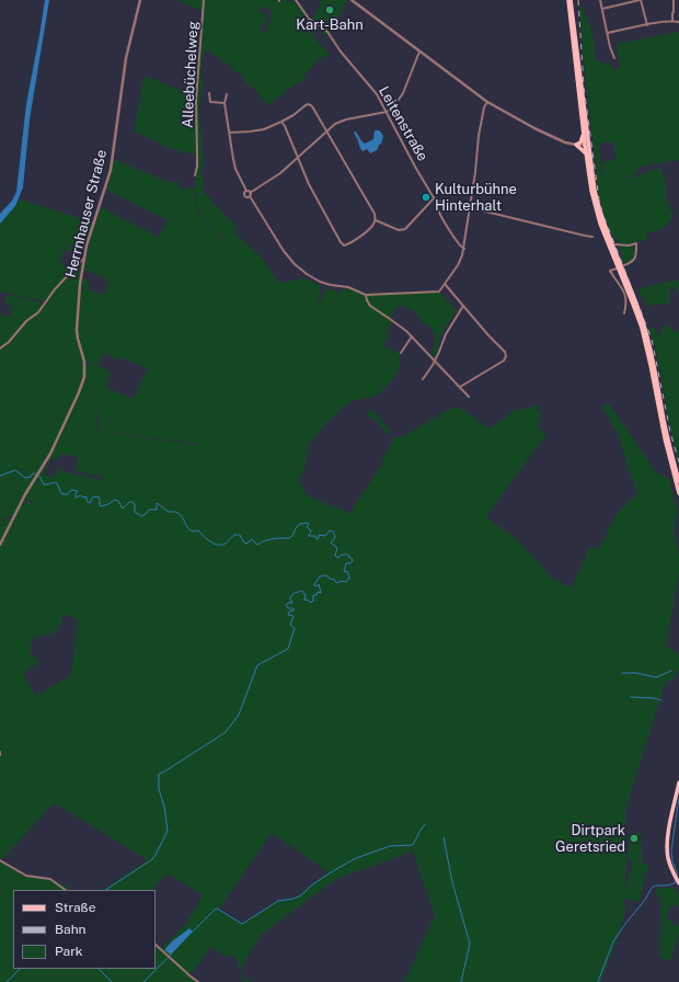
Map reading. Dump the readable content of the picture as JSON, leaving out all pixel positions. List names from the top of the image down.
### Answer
{
  "streets": {
    "street": ["Alleebüchelweg", "Leitenstraße", "Herrnhauser Straße"]
  },
  "places": ["Kart-Bahn", "Kulturbühne Hinterhalt", "Dirtpark Geretsried"],
  "legend": ["Straße", "Bahn", "Park"]
}
